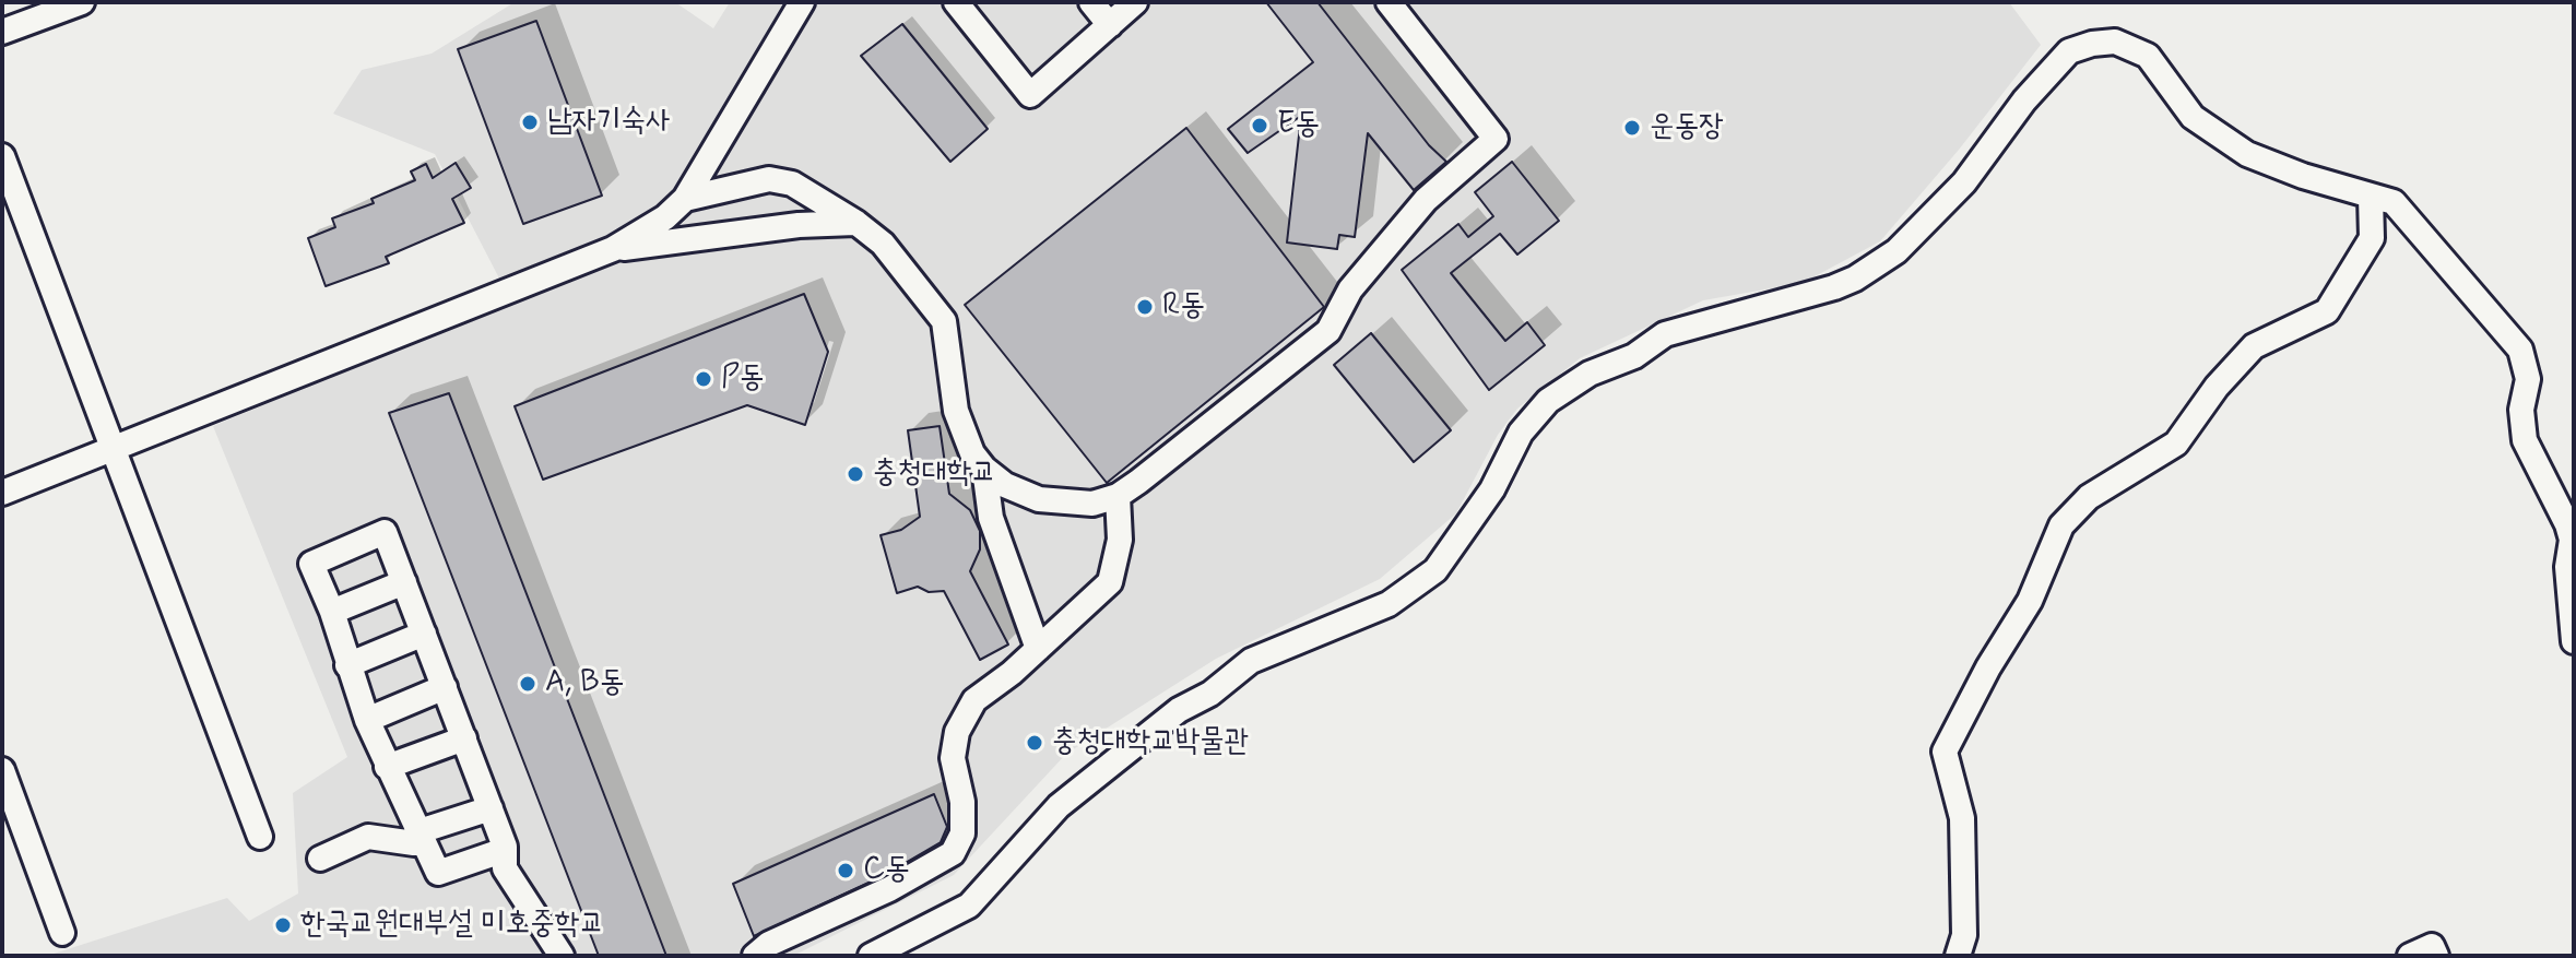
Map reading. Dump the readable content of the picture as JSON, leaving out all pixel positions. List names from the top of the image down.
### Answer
{
  "places": [
    "남자기숙사",
    "E동",
    "운동장",
    "R동",
    "P동",
    "충청대학교",
    "A, B동",
    "충청대학교박물관",
    "C동",
    "한국교원대부설 미호중학교"
  ]
}
